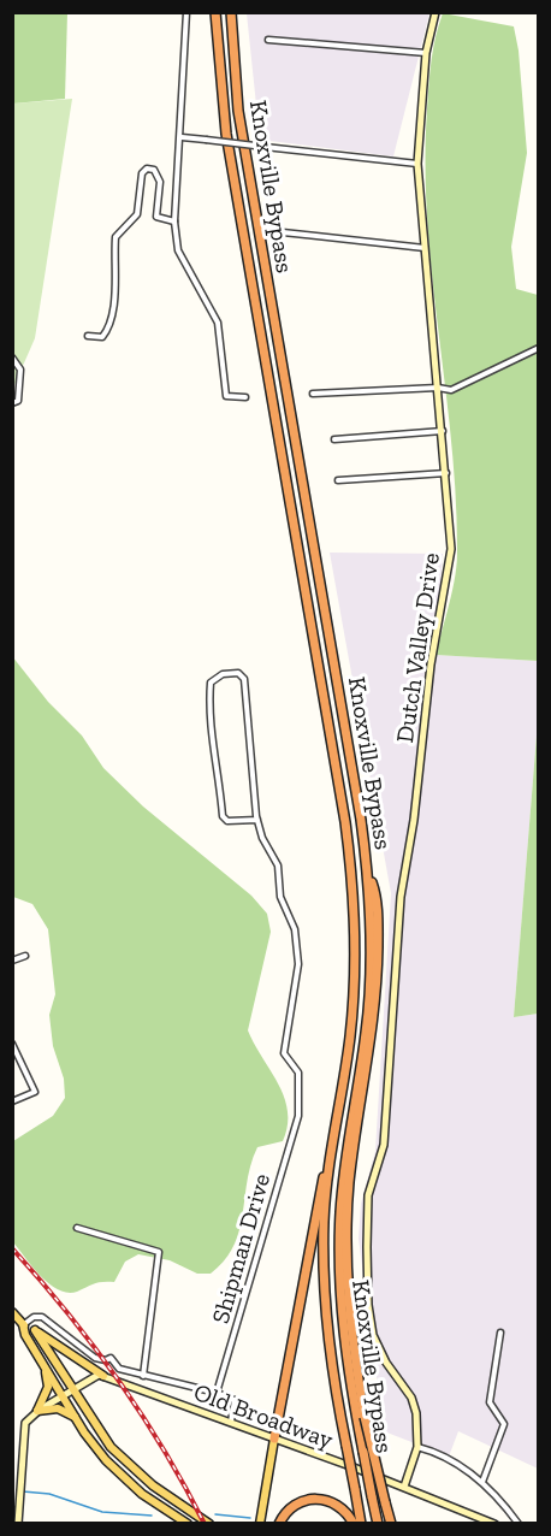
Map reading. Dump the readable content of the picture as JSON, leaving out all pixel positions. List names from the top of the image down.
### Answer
{
  "streets": {
    "highway": ["Knoxville Bypass"],
    "street": ["Dutch Valley Drive", "Shipman Drive", "Old Broadway"]
  },
  "crossings": [
    ["Dutch Valley Drive", "Old Broadway"]
  ]
}
